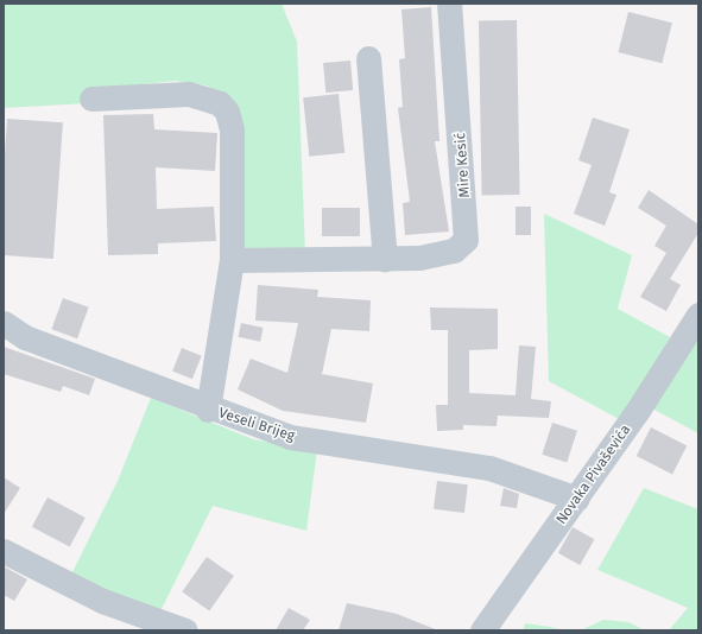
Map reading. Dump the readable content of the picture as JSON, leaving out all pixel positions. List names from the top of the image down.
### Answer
{
  "streets": {
    "street": ["Mire Kesić", "Veseli Brijeg", "Novaka Pivaševića"]
  },
  "crossings": [
    ["Veseli Brijeg", "Novaka Pivaševića"]
  ]
}
